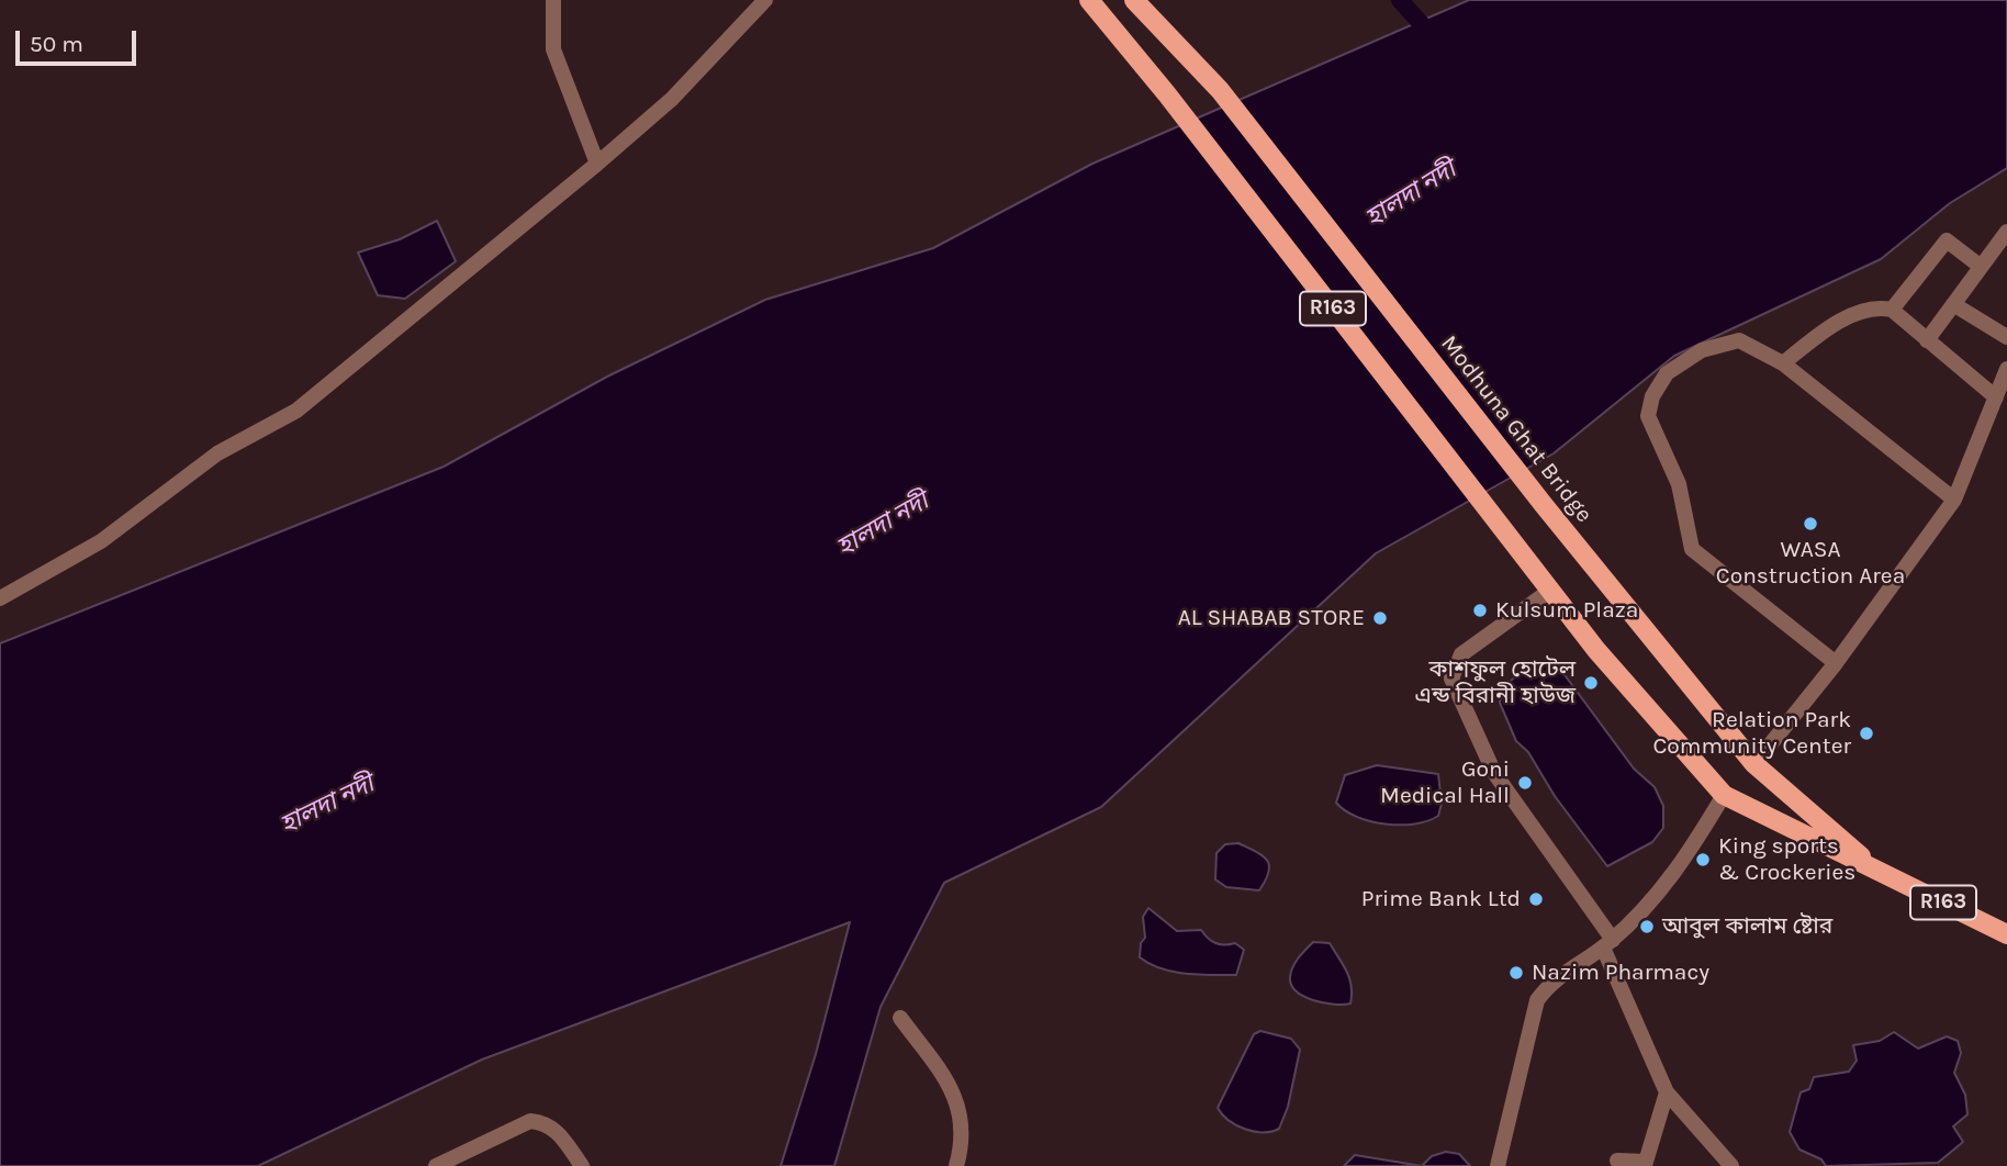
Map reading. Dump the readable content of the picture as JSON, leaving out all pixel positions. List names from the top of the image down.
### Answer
{
  "streets": {
    "main road": ["R163", "Modhuna Ghat Bridge"]
  },
  "crossings": [
    ["R163", "Modhuna Ghat Bridge"]
  ],
  "water": ["হালদা নদী"],
  "places": [
    "WASA Construction Area",
    "Kulsum Plaza",
    "AL SHABAB STORE",
    "কাশফুল হোটেল এন্ড বিরানী হাউজ",
    "Relation Park Community Center",
    "Goni Medical Hall",
    "King sports & Crockeries",
    "Prime Bank Ltd",
    "আবুল কালাম ষ্টোর",
    "Nazim Pharmacy"
  ],
  "scale_bar": "50 m"
}
